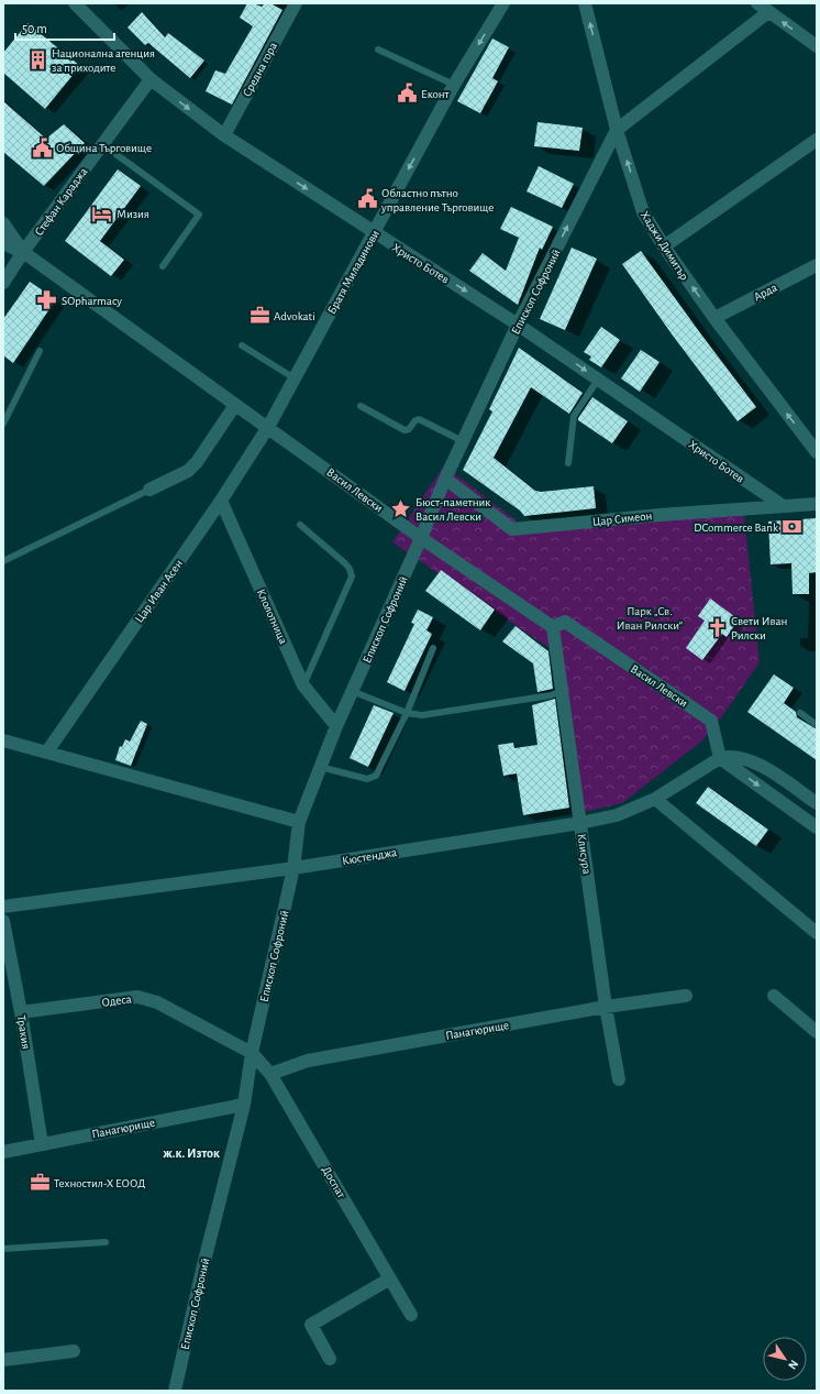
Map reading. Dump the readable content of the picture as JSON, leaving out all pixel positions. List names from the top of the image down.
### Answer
{
  "streets": {
    "street": [
      "Средна гора",
      "Стефан Караджа",
      "Хаджи Димитър",
      "Христо Ботев",
      "Братя Миладинови",
      "Епископ Софроний",
      "Арда",
      "Васил Левски",
      "Цар Симеон",
      "Цар Иван Асен",
      "Клолотница",
      "Клисура",
      "Кюстенджа",
      "Одеса",
      "Панагюрище",
      "Тракия",
      "Доспат"
    ]
  },
  "crossings": [
    ["Средна гора", "Христо Ботев"],
    ["Стефан Караджа", "Христо Ботев"],
    ["Стефан Караджа", "Васил Левски"],
    ["Хаджи Димитър", "Епископ Софроний"],
    ["Хаджи Димитър", "Арда"],
    ["Христо Ботев", "Братя Миладинови"],
    ["Христо Ботев", "Епископ Софроний"],
    ["Христо Ботев", "Цар Симеон"],
    ["Братя Миладинови", "Васил Левски"],
    ["Братя Миладинови", "Цар Иван Асен"],
    ["Епископ Софроний", "Васил Левски"],
    ["Епископ Софроний", "Цар Симеон"],
    ["Епископ Софроний", "Клолотница"],
    ["Епископ Софроний", "Кюстенджа"],
    ["Епископ Софроний", "Одеса"],
    ["Епископ Софроний", "Панагюрище"],
    ["Епископ Софроний", "Доспат"],
    ["Васил Левски", "Цар Иван Асен"],
    ["Васил Левски", "Клисура"],
    ["Васил Левски", "Кюстенджа"],
    ["Цар Иван Асен", "Клолотница"],
    ["Клисура", "Кюстенджа"],
    ["Клисура", "Панагюрище"],
    ["Одеса", "Тракия"],
    ["Одеса", "Доспат"],
    ["Панагюрище", "Тракия"],
    ["Панагюрище", "Доспат"]
  ],
  "one_way": ["Хаджи Димитър", "Христо Ботев", "Братя Миладинови"],
  "districts": ["ж.к. Изток"],
  "parks": ["Парк „Св. Иван Рилски“"],
  "places": {
    "building": ["Национална агенция за приходите"],
    "public building": ["Еконт", "Община Търговище", "Областно пътно управление Търговище"],
    "hotel": ["Мизия"],
    "pharmacy": ["SOpharmacy"],
    "office": ["Advokati", "Техностил-Х ЕООД"],
    "place": ["Бюст-паметник Васил Левски"],
    "bank": ["DCommerce Bank"],
    "church": ["Свети Иван Рилски"]
  },
  "scale_bar": "50 m",
  "north": "bottom right"
}
